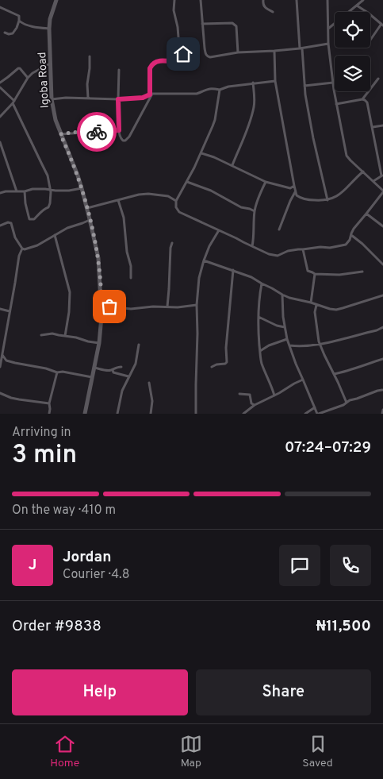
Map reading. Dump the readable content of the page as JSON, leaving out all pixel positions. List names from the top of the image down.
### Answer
{
  "streets": {
    "street": ["Igoba Road"]
  },
  "page": {
    "heading": ["3 min", "Arriving in", "07:24–07:29"],
    "panel": [
      "Jordan",
      "Courier · 4.8",
      "Order #9838",
      "₦11,500"
    ],
    "bar": "On the way · 410 m",
    "round": "J",
    "buttons": ["Help", "Share"],
    "tabs": ["Home", "Map", "Saved"]
  }
}
